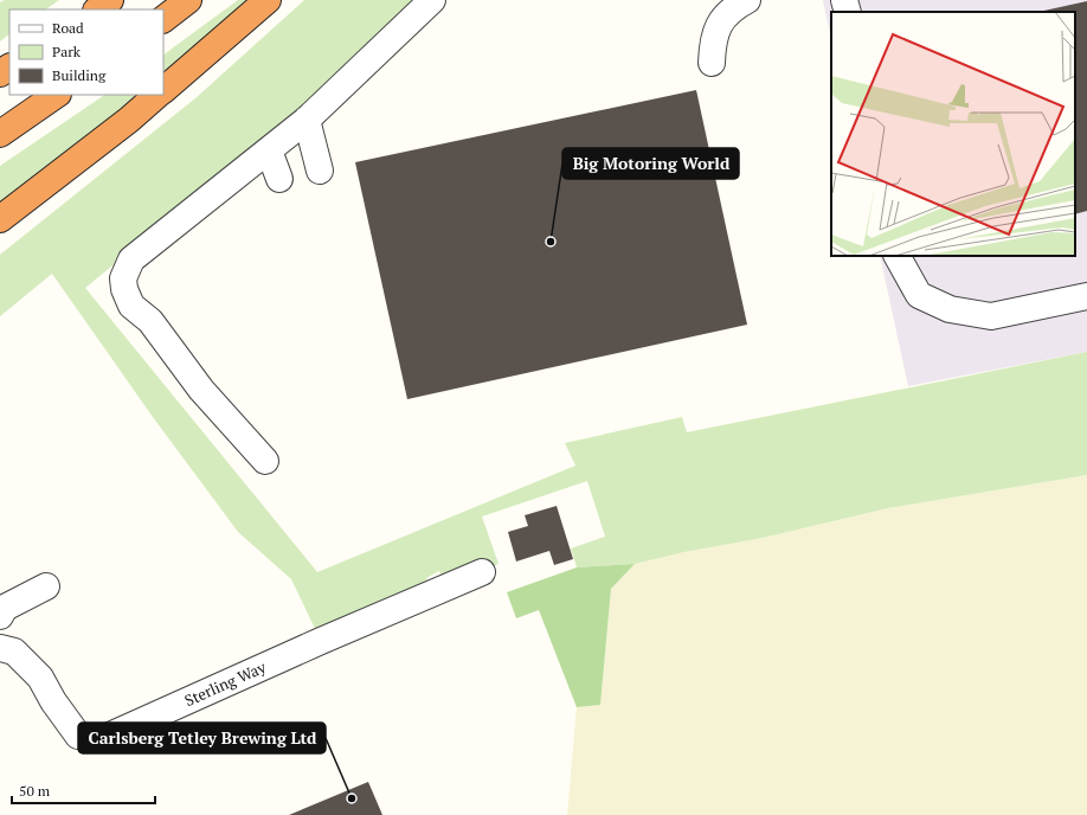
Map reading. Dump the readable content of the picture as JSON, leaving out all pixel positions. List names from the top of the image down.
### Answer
{
  "streets": {
    "lane": ["Sterling Way"]
  },
  "places": ["Big Motoring World", "Carlsberg Tetley Brewing Ltd"],
  "legend": ["Road", "Park", "Building"],
  "scale_bar": "50 m"
}
